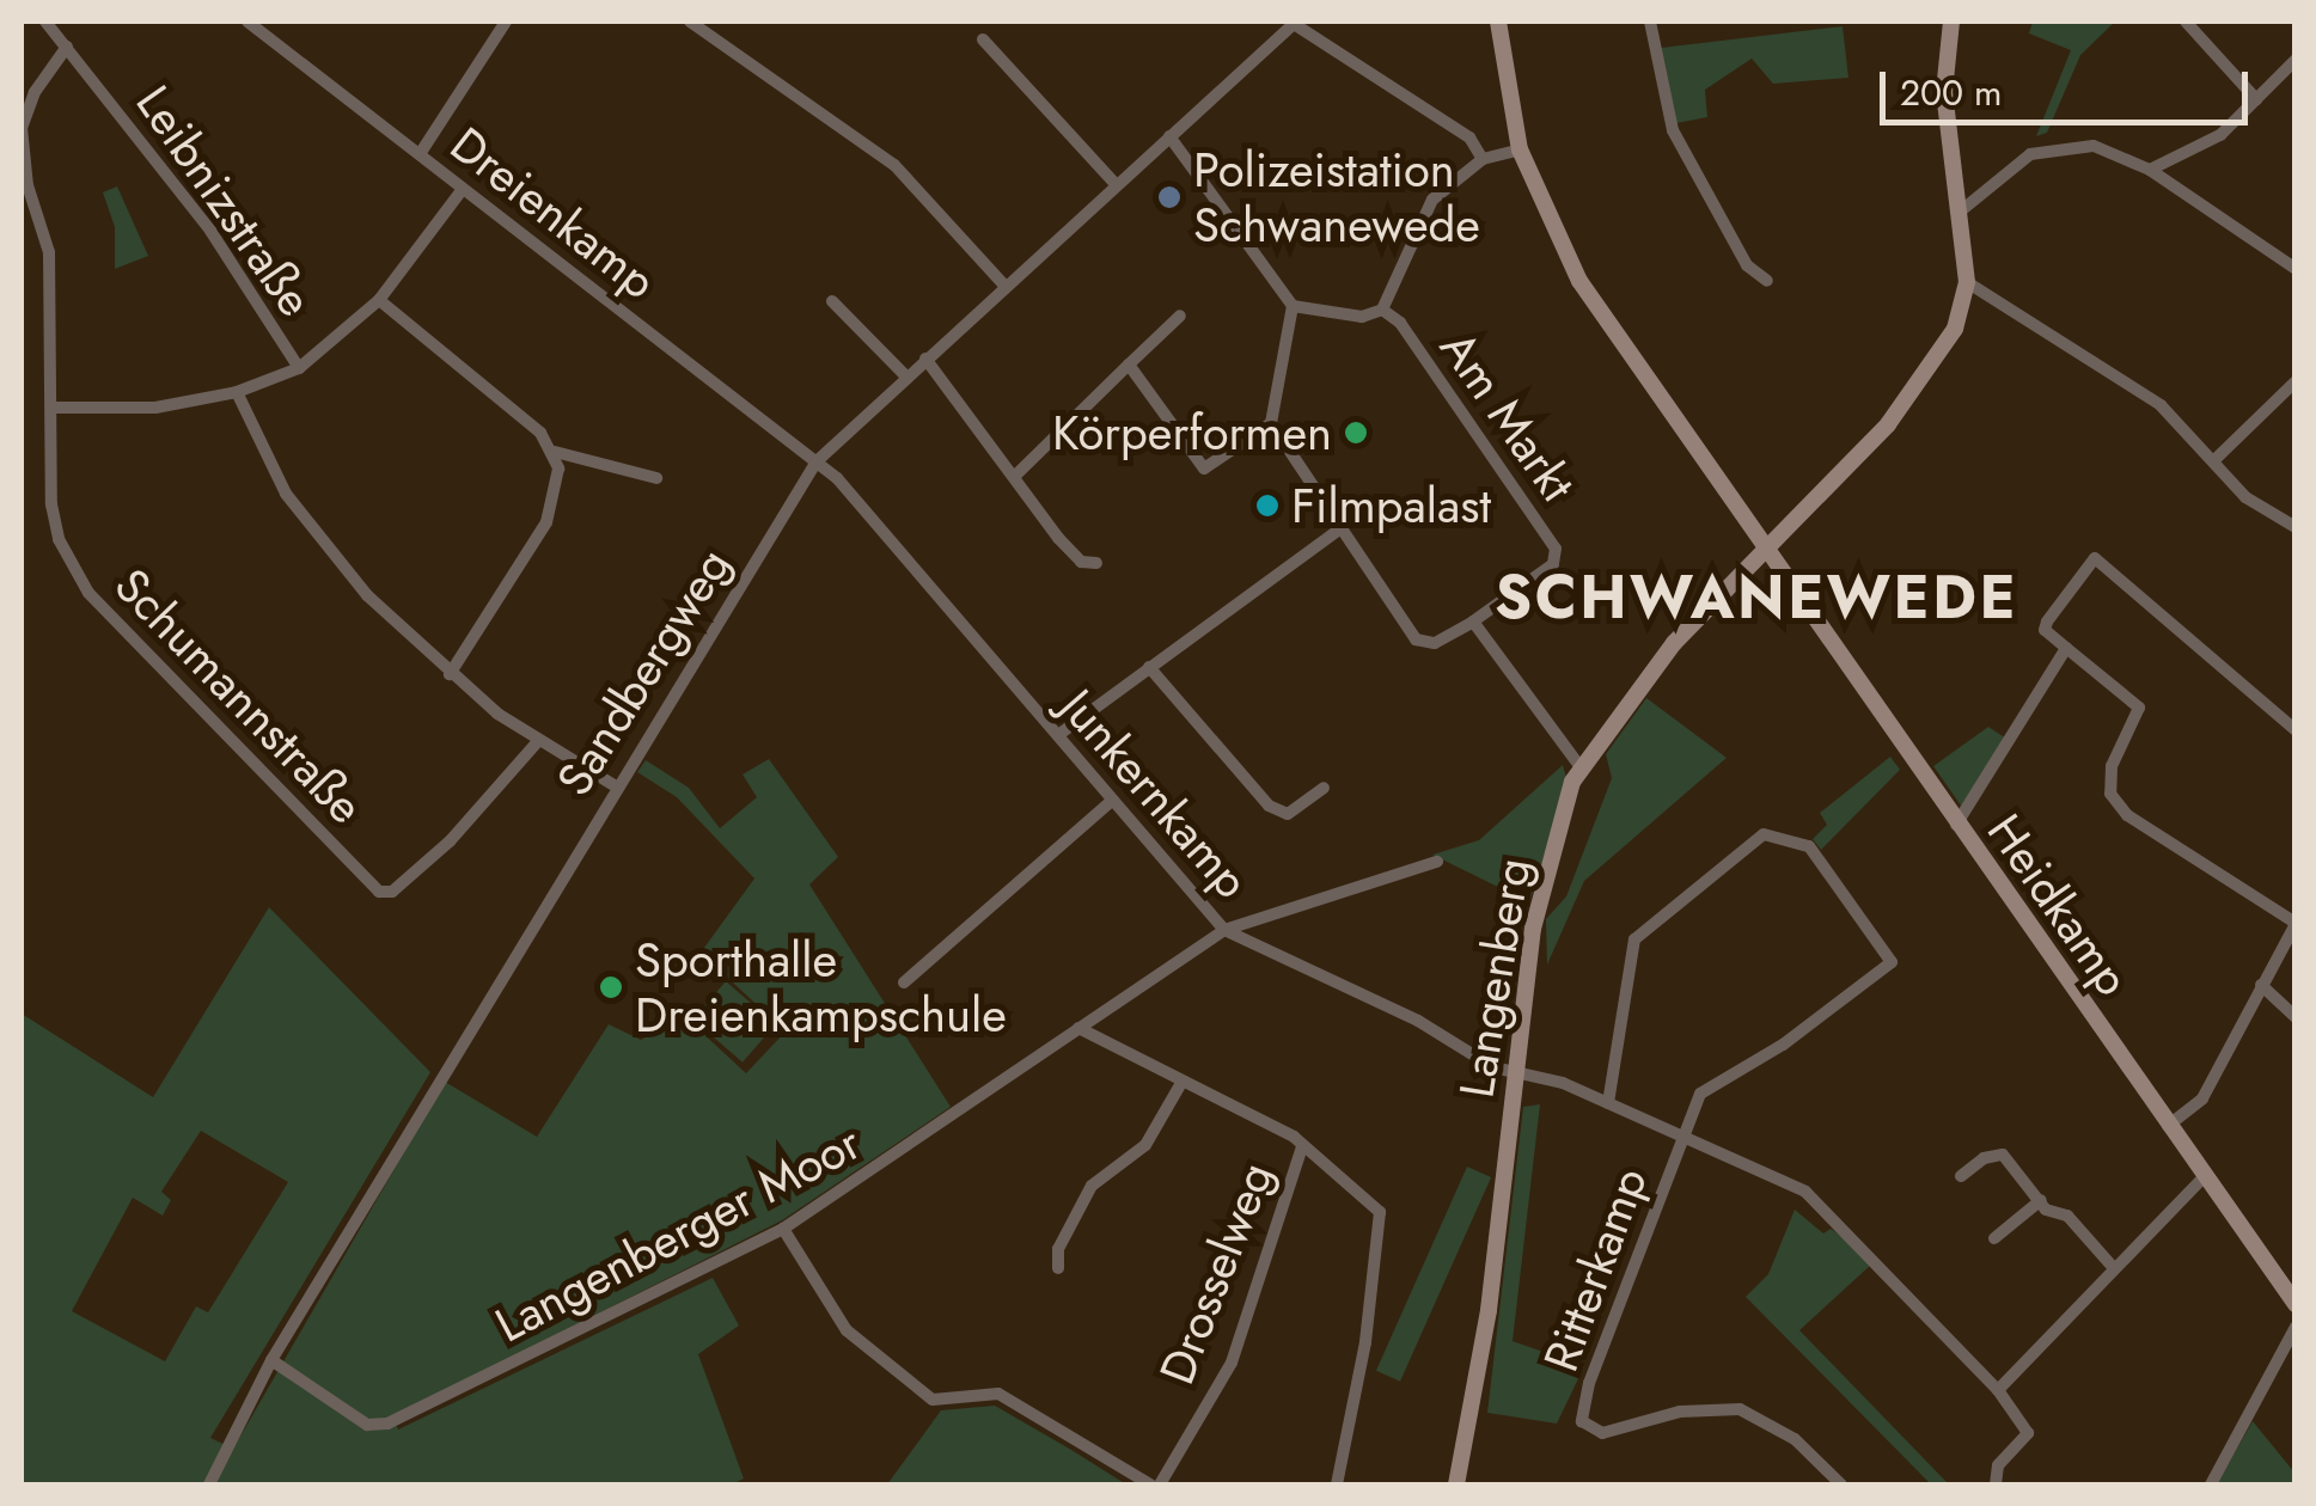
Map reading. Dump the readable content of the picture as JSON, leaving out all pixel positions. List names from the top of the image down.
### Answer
{
  "streets": {
    "main road": ["Heidkamp", "Langenberg"],
    "street": [
      "Leibnizstraße",
      "Dreienkamp",
      "Am Markt",
      "Sandbergweg",
      "Schumannstraße",
      "Junkernkamp",
      "Langenberger Moor",
      "Ritterkamp",
      "Drosselweg"
    ]
  },
  "crossings": [
    ["Leibnizstraße", "Schumannstraße"],
    ["Dreienkamp", "Sandbergweg"],
    ["Dreienkamp", "Junkernkamp"],
    ["Sandbergweg", "Junkernkamp"],
    ["Sandbergweg", "Langenberger Moor"],
    ["Junkernkamp", "Langenberg"],
    ["Junkernkamp", "Langenberger Moor"],
    ["Junkernkamp", "Ritterkamp"],
    ["Heidkamp", "Langenberg"]
  ],
  "districts": ["SCHWANEWEDE"],
  "places": [
    "Polizeistation Schwanewede",
    "Körperformen",
    "Filmpalast",
    "Sporthalle Dreienkampschule"
  ],
  "scale_bar": "200 m"
}
